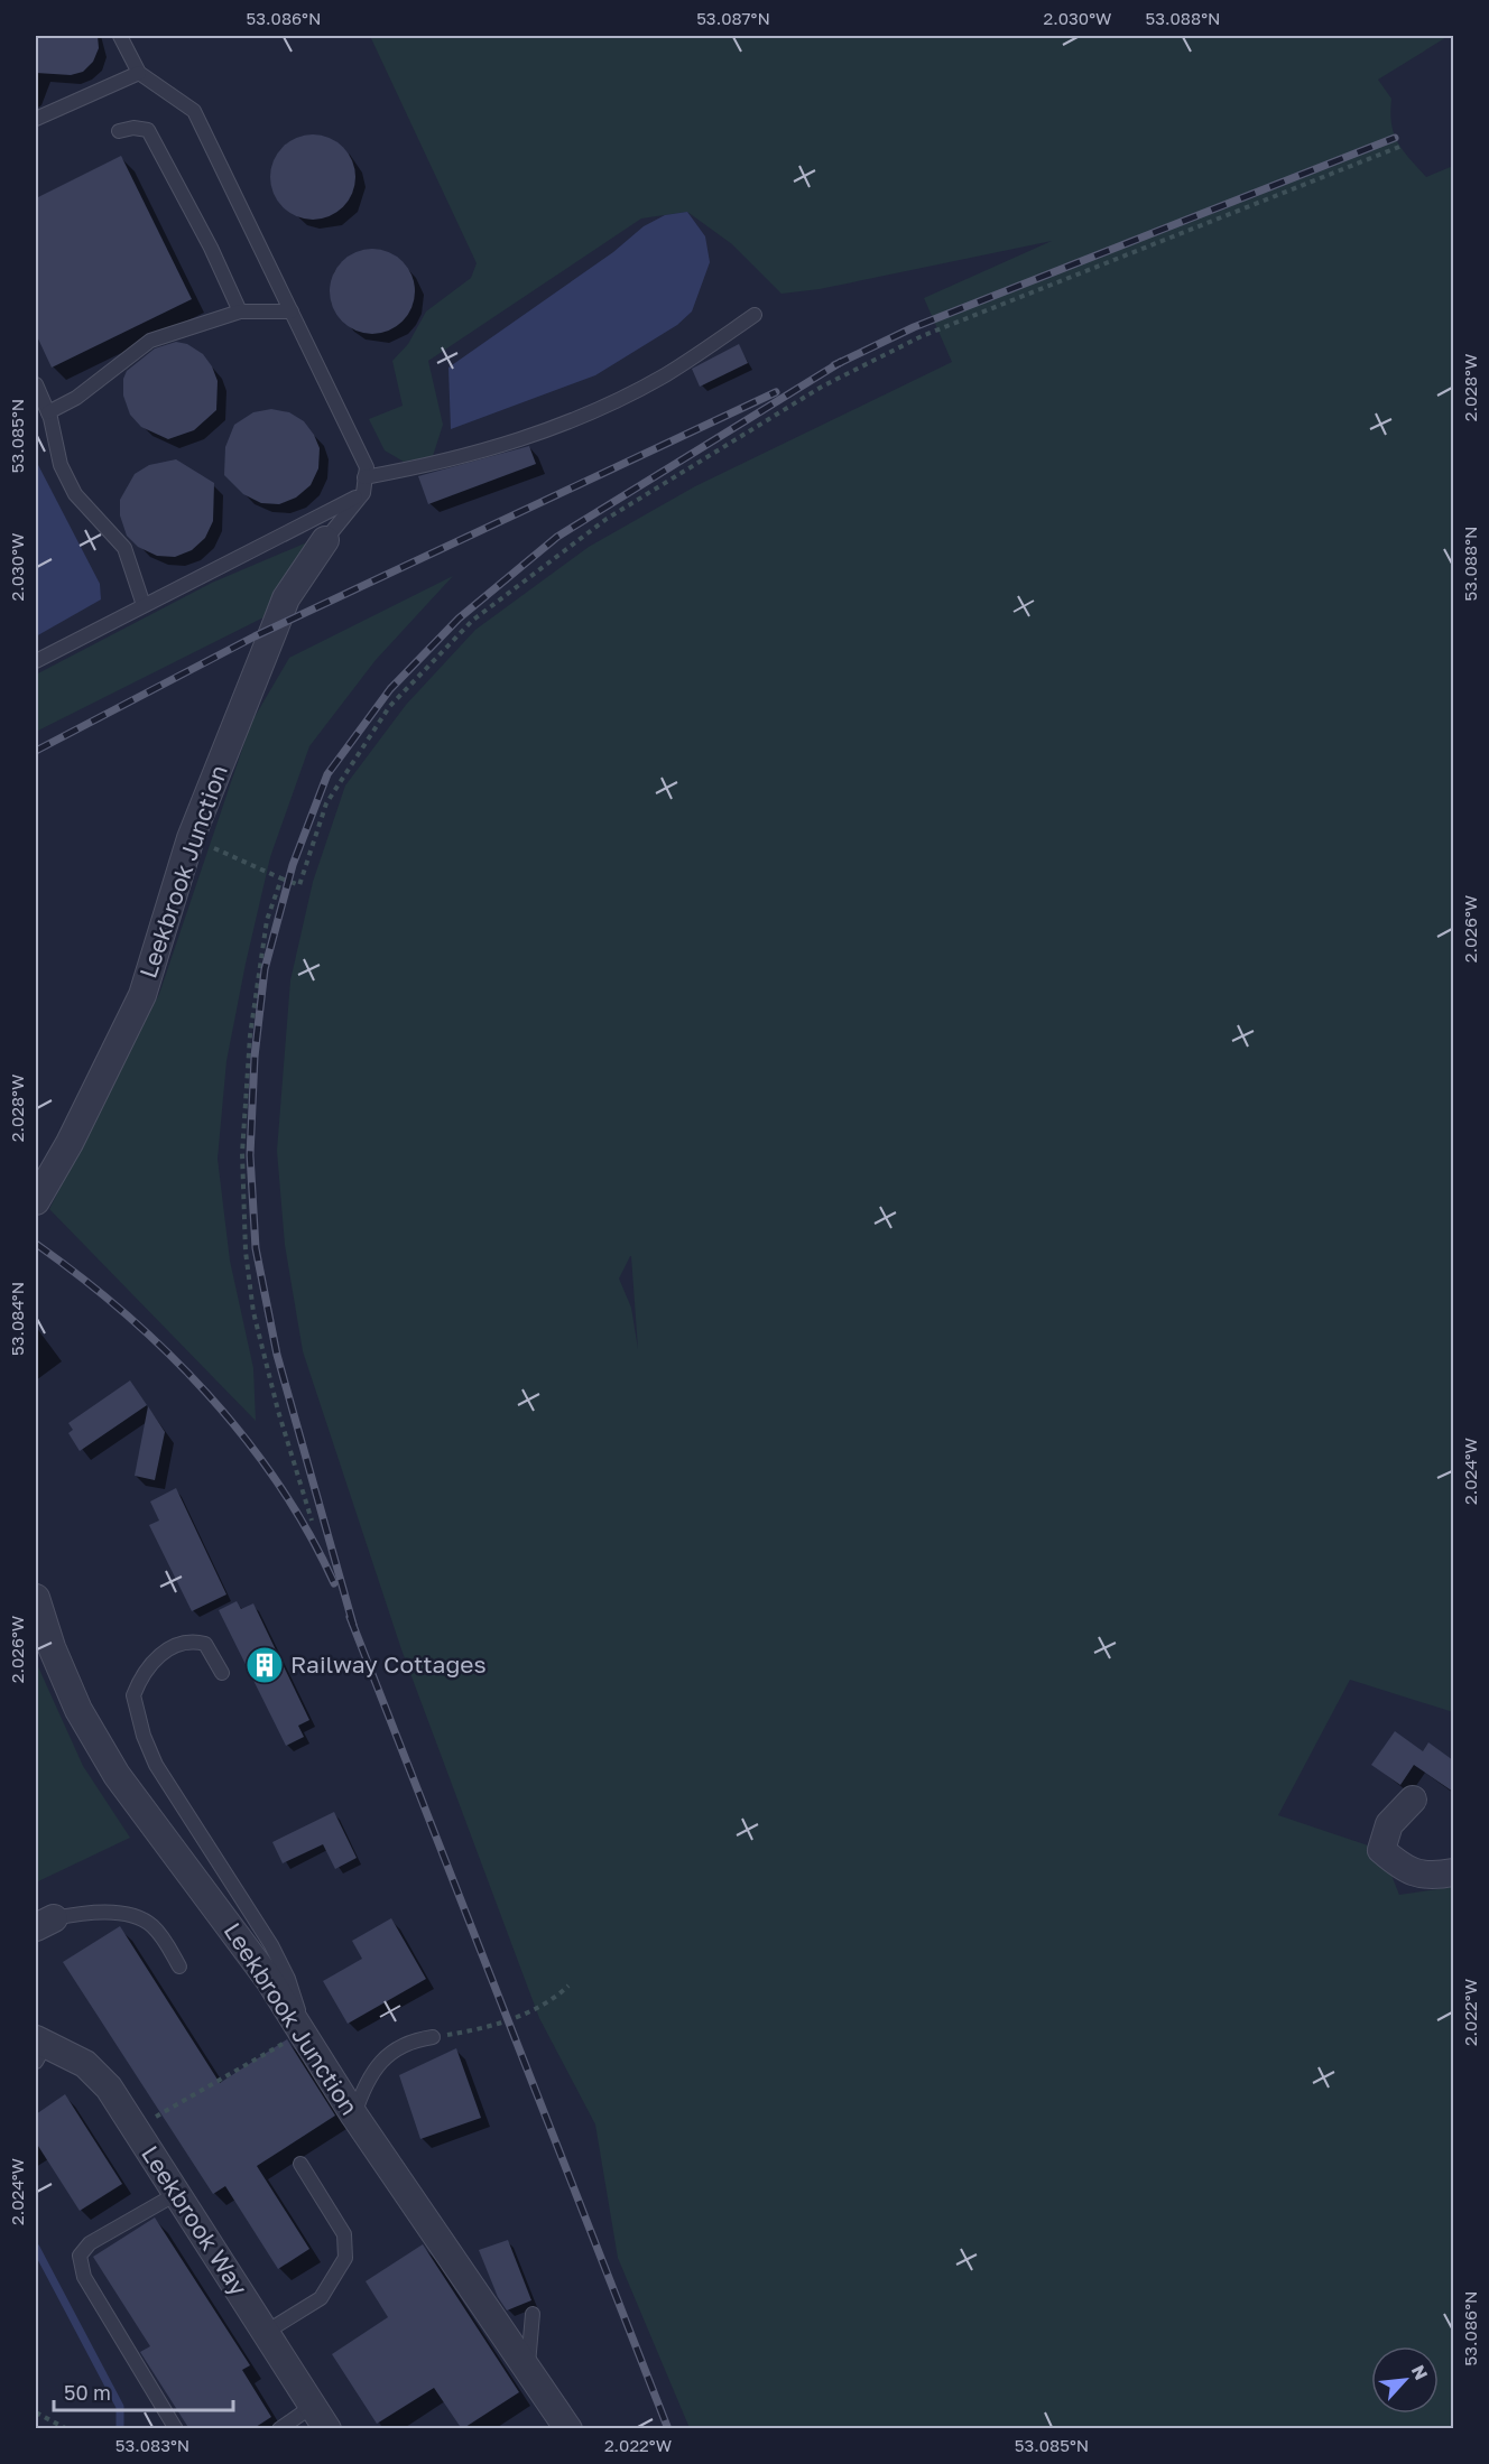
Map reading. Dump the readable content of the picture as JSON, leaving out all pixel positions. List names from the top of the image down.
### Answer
{
  "streets": {
    "street": ["Leekbrook Junction", "Leekbrook Way"]
  },
  "places": {
    "building": ["Railway Cottages"]
  },
  "scale_bar": "50 m",
  "north": "top right",
  "coordinates": [
    "53.086°N",
    "53.087°N",
    "2.030°W",
    "53.088°N",
    "2.028°W",
    "53.085°N",
    "2.026°W",
    "53.084°N",
    "2.024°W",
    "2.022°W",
    "53.083°N"
  ]
}
